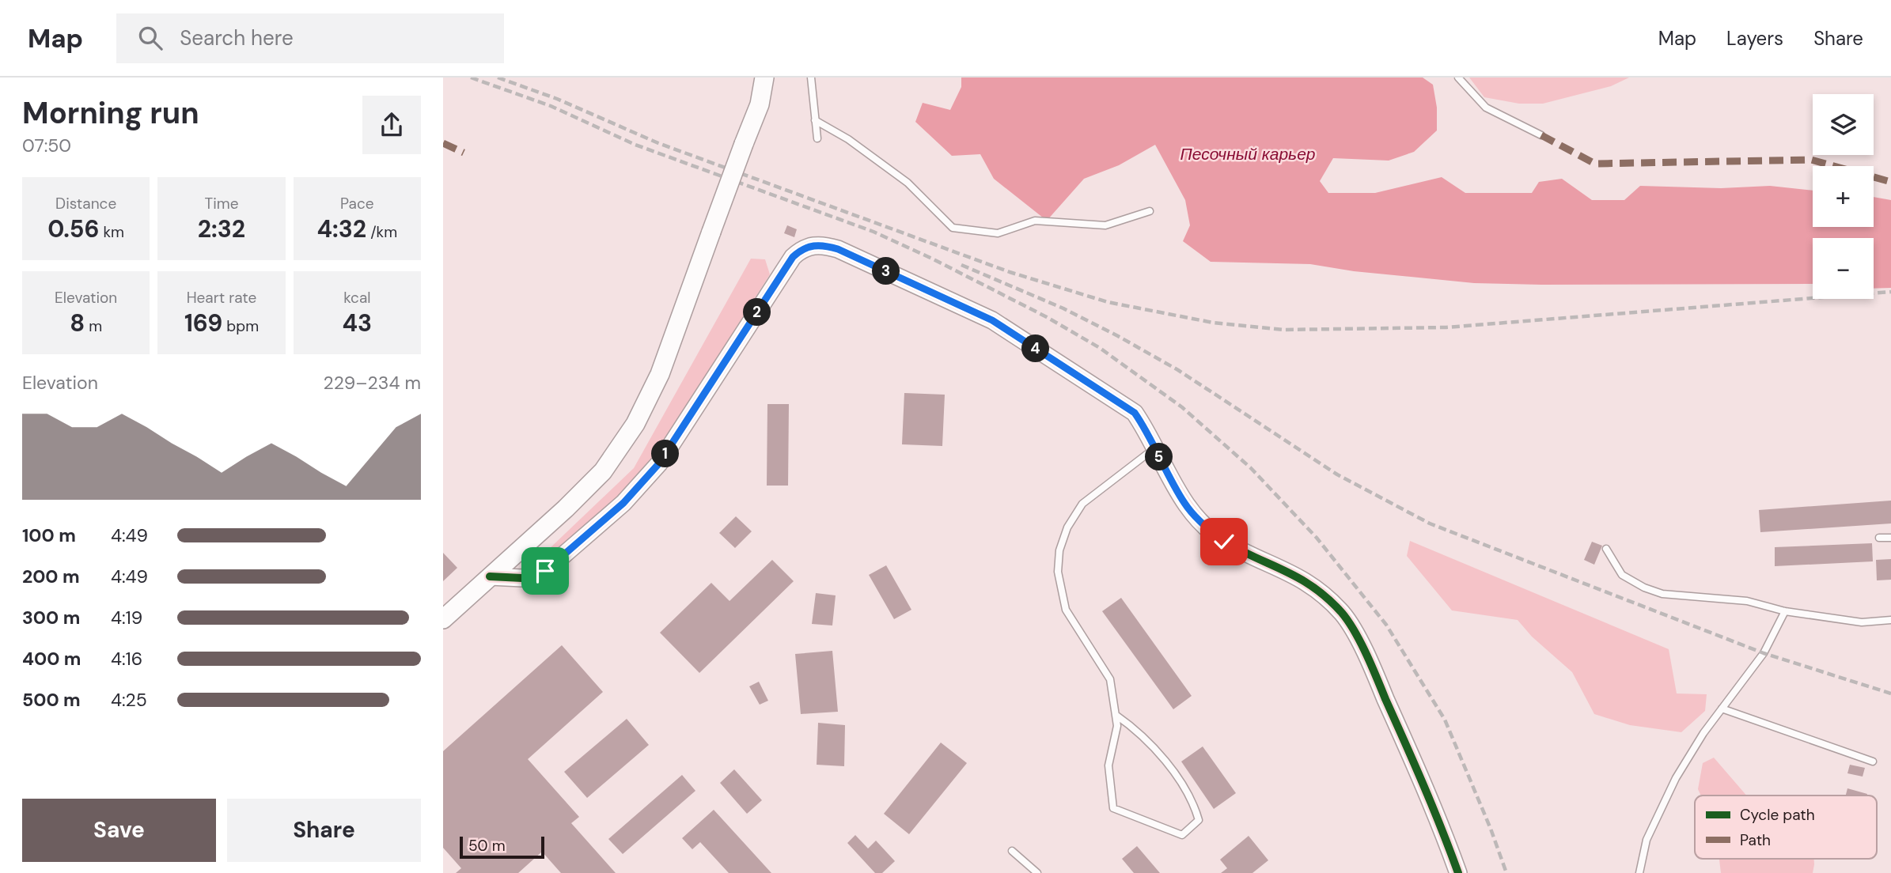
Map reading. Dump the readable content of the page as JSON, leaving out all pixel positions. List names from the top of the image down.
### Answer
{
  "water": ["Песочный карьер"],
  "legend": ["Cycle path", "Path"],
  "scale_bar": "50 m",
  "page": {
    "header": "Map",
    "search": "Search here",
    "nav": ["Map", "Layers", "Share"],
    "heading": ["Morning run", "07:50"],
    "map_buttons": ["+", "−"],
    "stats": [
      ["Distance", "0.56 km"],
      ["Time", "2:32"],
      ["Pace", "4:32 /km"],
      ["Elevation", "8 m"],
      ["Heart rate", "169 bpm"],
      ["kcal", "43"]
    ],
    "pins": [
      "3",
      "2",
      "4",
      "1",
      "5"
    ],
    "chart": ["Elevation", "229–234 m"],
    "list": [
      {
        "name": "100 m",
        "note": "4:49"
      },
      {
        "name": "200 m",
        "note": "4:49"
      },
      {
        "name": "300 m",
        "note": "4:19"
      },
      {
        "name": "400 m",
        "note": "4:16"
      },
      {
        "name": "500 m",
        "note": "4:25"
      }
    ],
    "buttons": ["Save", "Share"],
    "scale": "50 m"
  }
}
